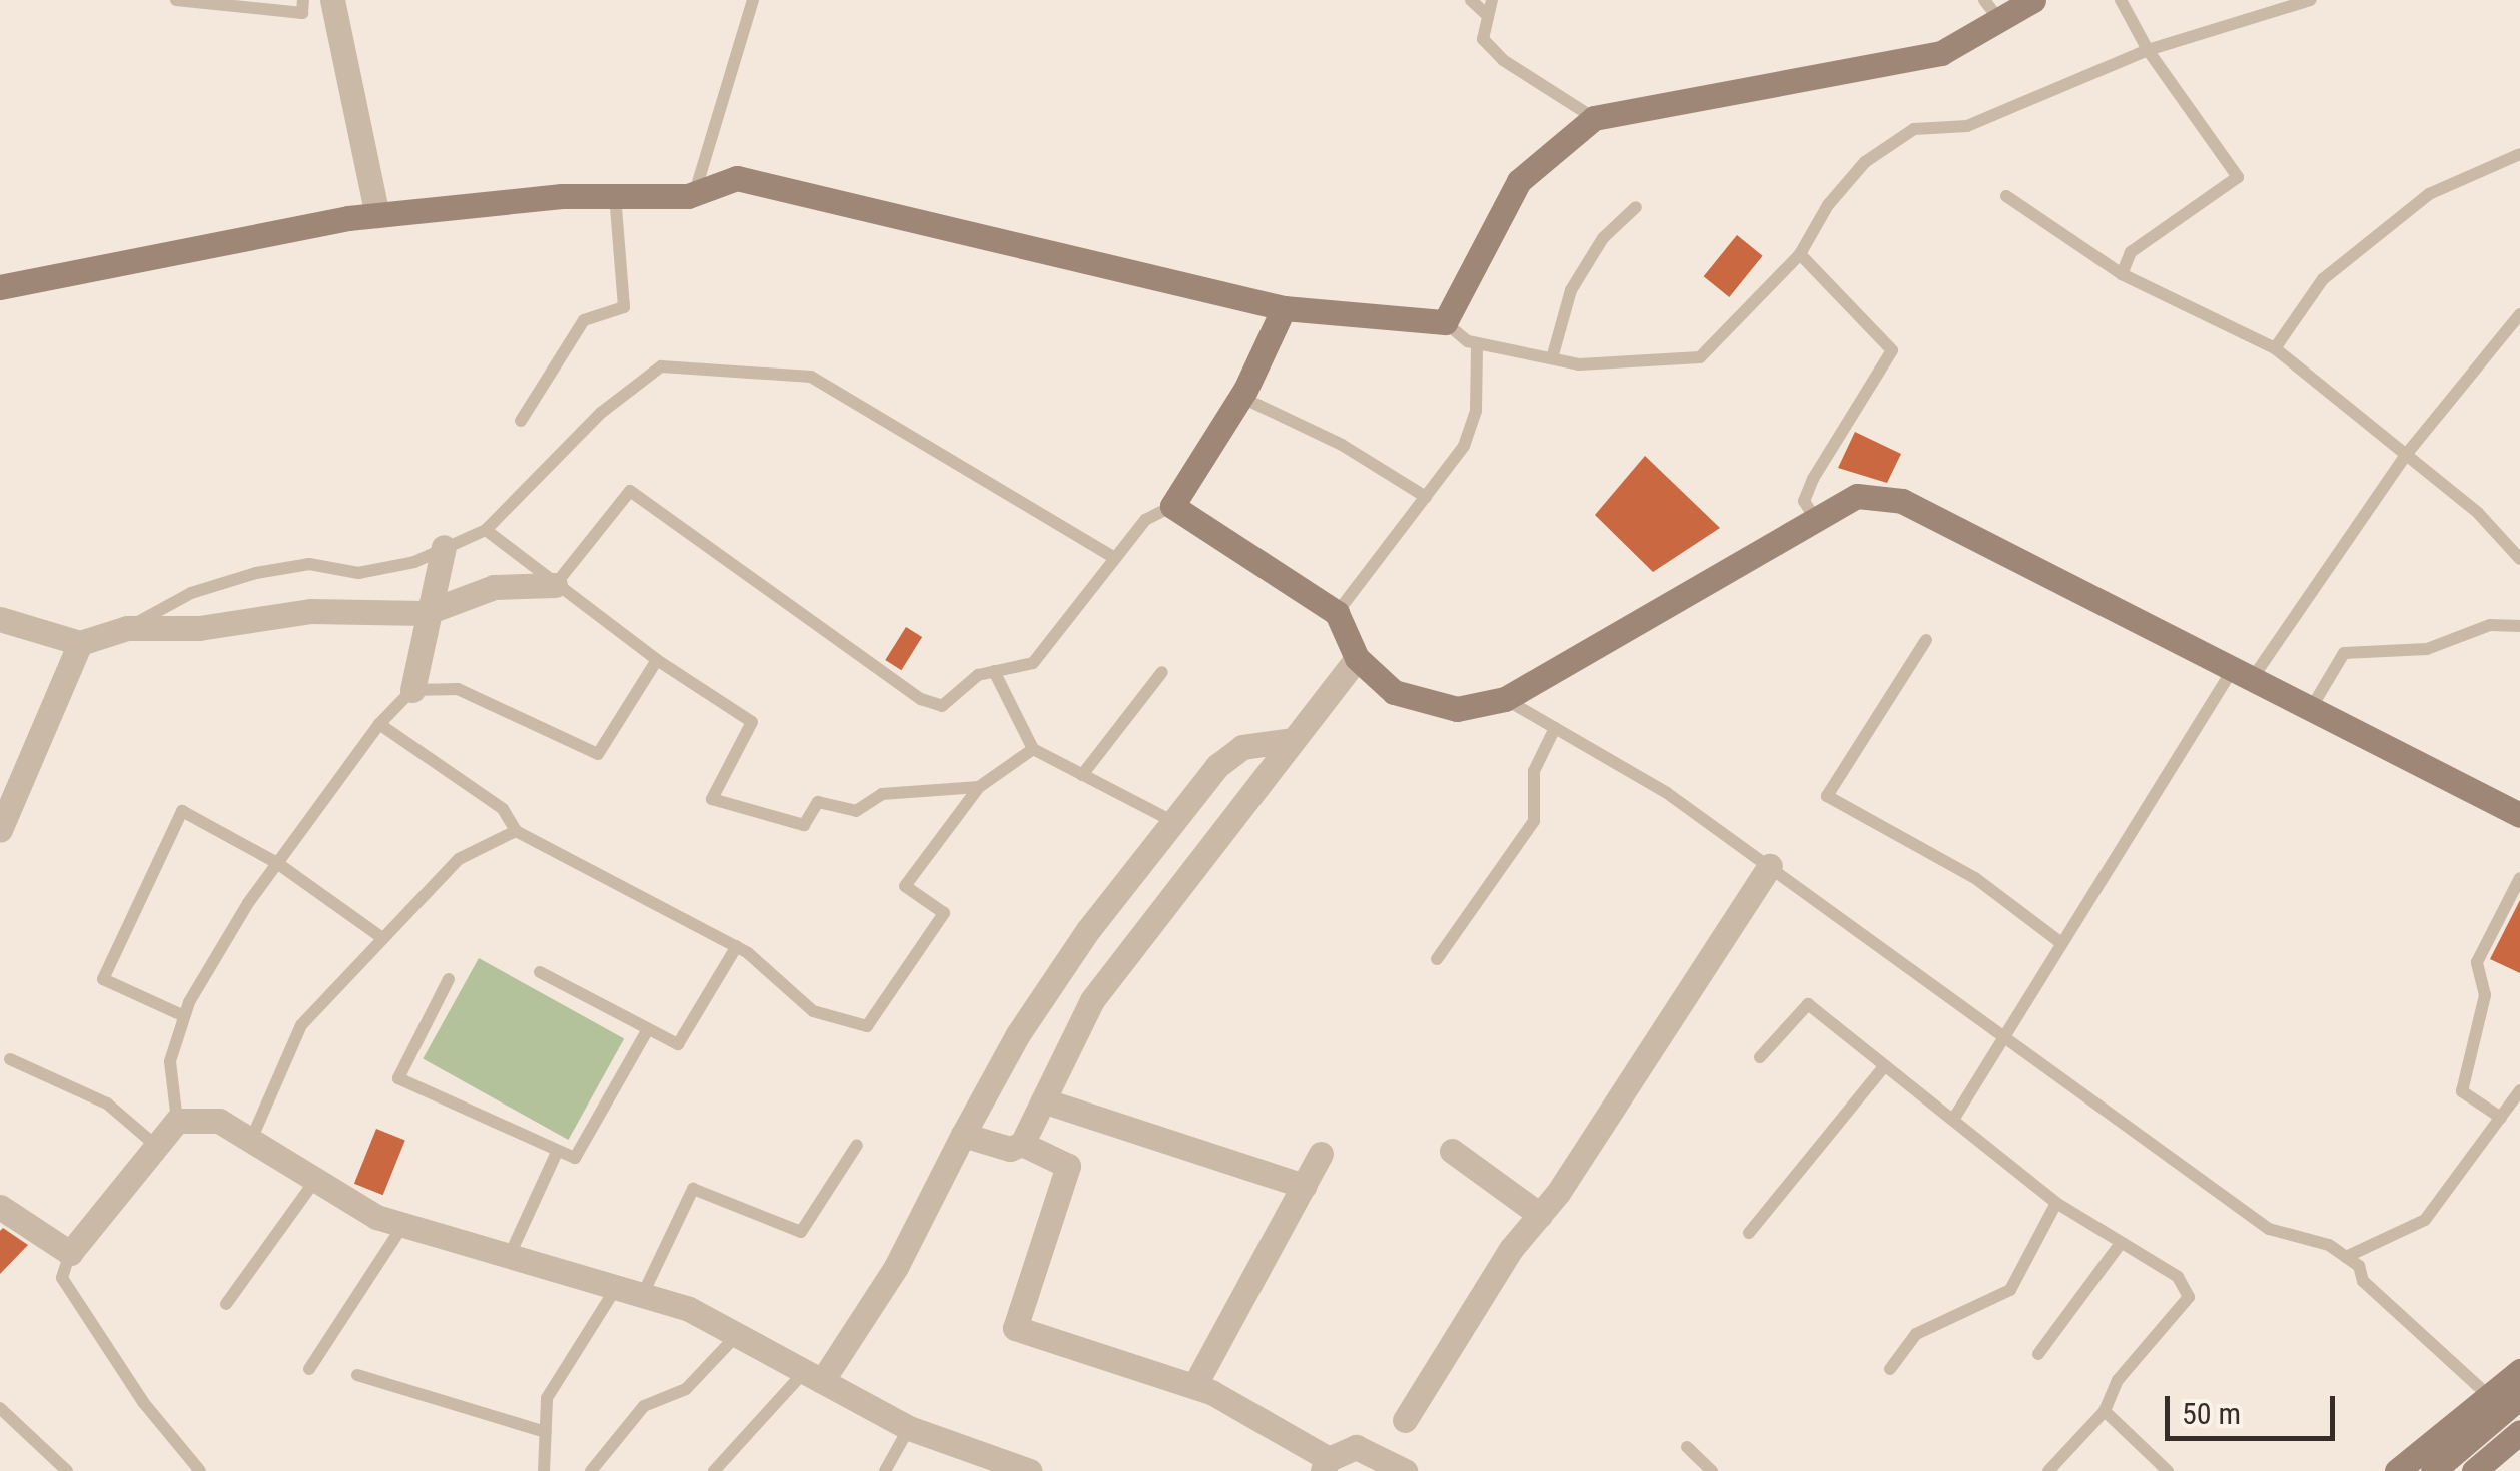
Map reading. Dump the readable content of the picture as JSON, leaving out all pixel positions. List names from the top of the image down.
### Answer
{
  "scale_bar": "50 m"
}
